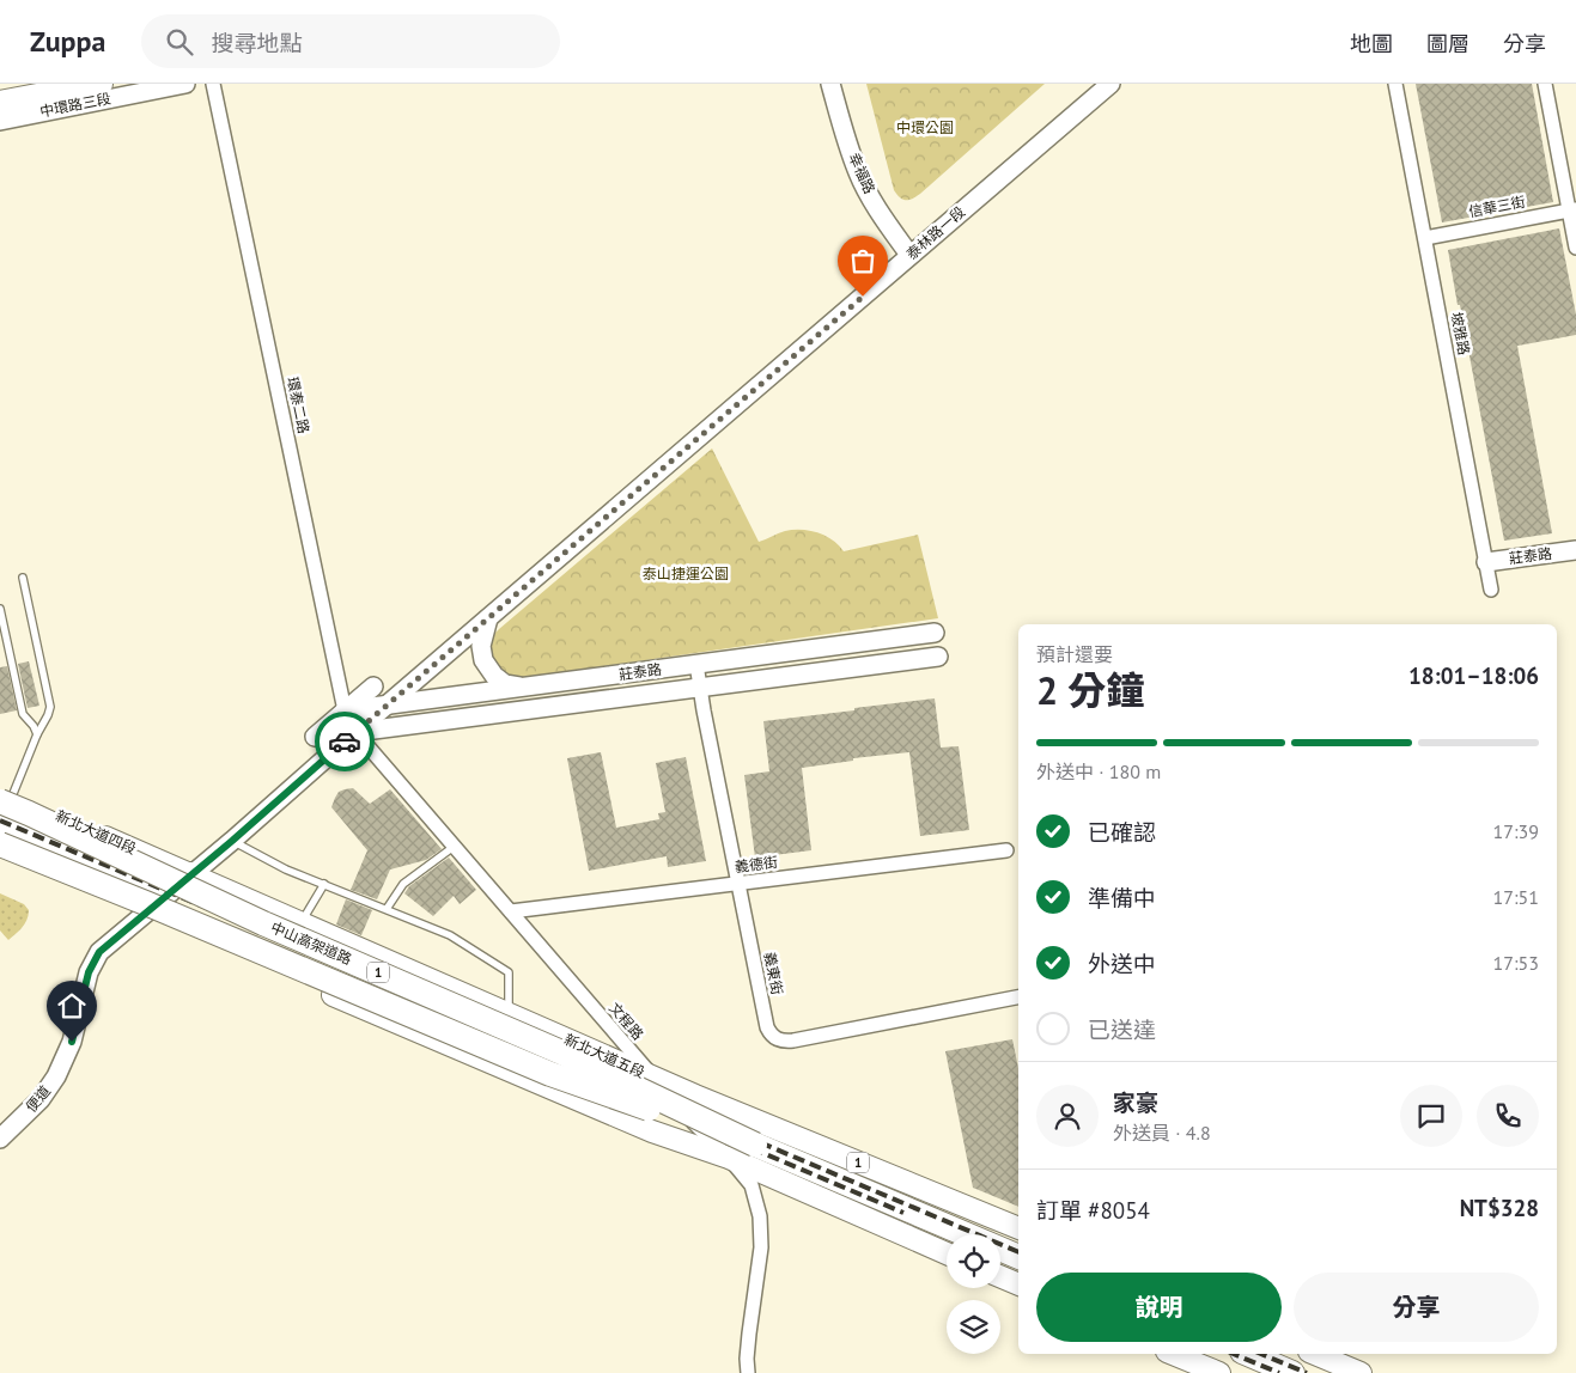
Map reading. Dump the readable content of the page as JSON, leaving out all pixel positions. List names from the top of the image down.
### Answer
{
  "streets": {
    "highway": ["中山高架道路", "1"],
    "main road": [
      "中環路三段",
      "幸福路",
      "泰林路一段",
      "莊泰路",
      "新北大道四段",
      "新北大道五段",
      "便道"
    ],
    "street": [
      "信華三街",
      "坡雅路",
      "環泰二路",
      "義德街",
      "義東街",
      "文程路"
    ]
  },
  "crossings": [
    ["幸福路", "泰林路一段"],
    ["信華三街", "坡雅路"],
    ["泰林路一段", "環泰二路"],
    ["泰林路一段", "莊泰路"],
    ["泰林路一段", "新北大道四段"],
    ["泰林路一段", "文程路"],
    ["泰林路一段", "新北大道五段"],
    ["泰林路一段", "便道"],
    ["坡雅路", "莊泰路"],
    ["環泰二路", "莊泰路"],
    ["環泰二路", "文程路"],
    ["莊泰路", "義東街"],
    ["莊泰路", "文程路"],
    ["新北大道四段", "中山高架道路"],
    ["新北大道四段", "新北大道五段"],
    ["義德街", "義東街"],
    ["義德街", "文程路"],
    ["文程路", "新北大道五段"]
  ],
  "parks": ["中環公園", "泰山捷運公園"],
  "page": {
    "header": "Zuppa",
    "search": "搜尋地點",
    "nav": ["地圖", "圖層", "分享"],
    "heading": ["2 分鐘", "預計還要", "18:01–18:06"],
    "panel": [
      "家豪",
      "外送員 · 4.8",
      "訂單 #8054",
      "NT$328"
    ],
    "bar": "外送中 · 180 m",
    "list": [
      ["已確認", "17:39"],
      ["準備中", "17:51"],
      ["外送中", "17:53"],
      "已送達"
    ],
    "buttons": ["說明", "分享"]
  }
}
